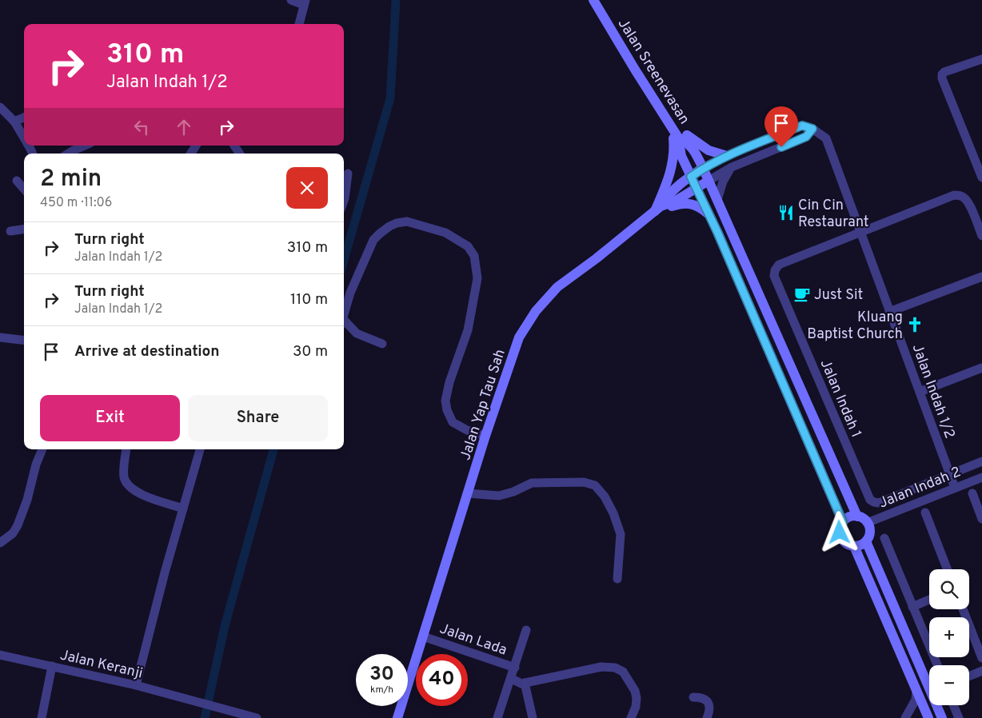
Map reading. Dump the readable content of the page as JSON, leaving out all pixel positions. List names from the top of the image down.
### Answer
{
  "streets": {
    "street": [
      "Jalan Sreenevasan",
      "Jalan Indah 1/2",
      "Jalan Indah 1",
      "Jalan Yap Tau Sah",
      "Jalan Indah 2",
      "Jalan Lada",
      "Jalan Keranji"
    ]
  },
  "crossings": [
    ["Jalan Indah 1/2", "Jalan Indah 1"],
    ["Jalan Indah 1/2", "Jalan Indah 2"],
    ["Jalan Yap Tau Sah", "Jalan Lada"]
  ],
  "places": {
    "restaurant": ["Cin Cin Restaurant"],
    "cafe": ["Just Sit"],
    "church": ["Kluang Baptist Church"]
  },
  "page": {
    "turn": ["310 m", "Jalan Indah 1/2"],
    "heading": ["2 min", "450 m · 11:06"],
    "list": [
      {
        "name": "Turn right",
        "note": "Jalan Indah 1/2",
        "value": "310 m"
      },
      {
        "name": "Turn right",
        "note": "Jalan Indah 1/2",
        "value": "110 m"
      },
      {
        "name": "Arrive at destination",
        "value": "30 m"
      }
    ],
    "buttons": ["Exit", "Share"],
    "map_buttons": ["+", "−"],
    "speed": "30 km/h",
    "limit": "40"
  }
}
